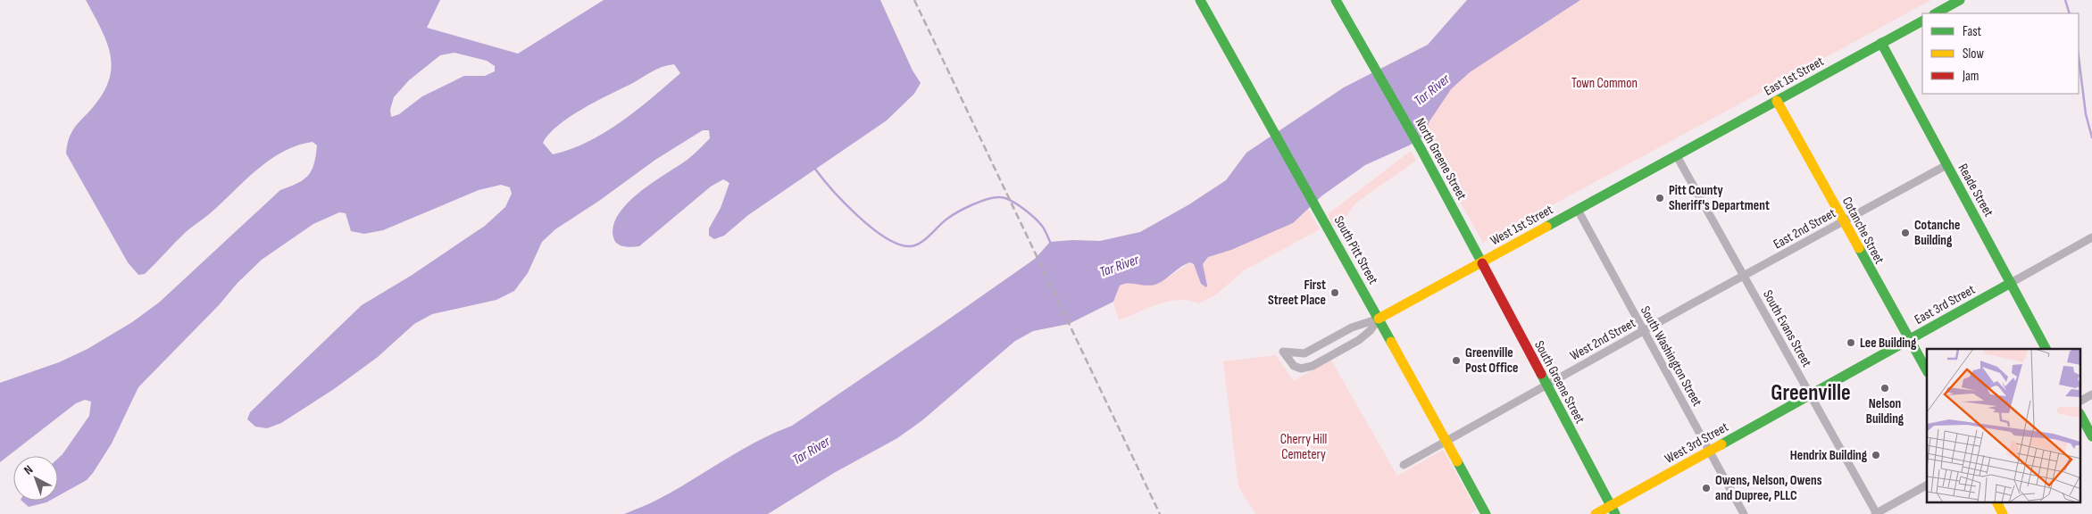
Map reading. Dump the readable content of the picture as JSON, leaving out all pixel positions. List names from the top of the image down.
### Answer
{
  "streets": {
    "street": [
      "East 1st Street",
      "North Greene Street",
      "Reade Street",
      "West 1st Street",
      "East 2nd Street",
      "Cotanche Street",
      "South Pitt Street",
      "East 3rd Street",
      "South Evans Street",
      "West 2nd Street",
      "South Washington Street",
      "South Greene Street",
      "West 3rd Street"
    ]
  },
  "crossings": [
    ["East 1st Street", "Reade Street"],
    ["East 1st Street", "West 1st Street"],
    ["East 1st Street", "Cotanche Street"],
    ["East 1st Street", "South Evans Street"],
    ["North Greene Street", "West 1st Street"],
    ["North Greene Street", "South Greene Street"],
    ["Reade Street", "East 2nd Street"],
    ["Reade Street", "East 3rd Street"],
    ["West 1st Street", "South Pitt Street"],
    ["West 1st Street", "South Evans Street"],
    ["West 1st Street", "South Washington Street"],
    ["West 1st Street", "South Greene Street"],
    ["East 2nd Street", "Cotanche Street"],
    ["East 2nd Street", "South Evans Street"],
    ["East 2nd Street", "West 2nd Street"],
    ["Cotanche Street", "East 3rd Street"],
    ["South Pitt Street", "West 2nd Street"],
    ["East 3rd Street", "South Evans Street"],
    ["East 3rd Street", "West 3rd Street"],
    ["South Evans Street", "West 2nd Street"],
    ["South Evans Street", "West 3rd Street"],
    ["West 2nd Street", "South Washington Street"],
    ["West 2nd Street", "South Greene Street"],
    ["South Washington Street", "West 3rd Street"],
    ["South Greene Street", "West 3rd Street"]
  ],
  "districts": ["Greenville"],
  "water": ["Tar River"],
  "parks": ["Town Common", "Cherry Hill Cemetery"],
  "places": [
    "Pitt County Sheriff's Department",
    "Cotanche Building",
    "First Street Place",
    "Lee Building",
    "Greenville Post Office",
    "Nelson Building",
    "Hendrix Building",
    "Owens, Nelson, Owens and Dupree, PLLC"
  ],
  "legend": ["Fast", "Slow", "Jam"],
  "north": "top left"
}
